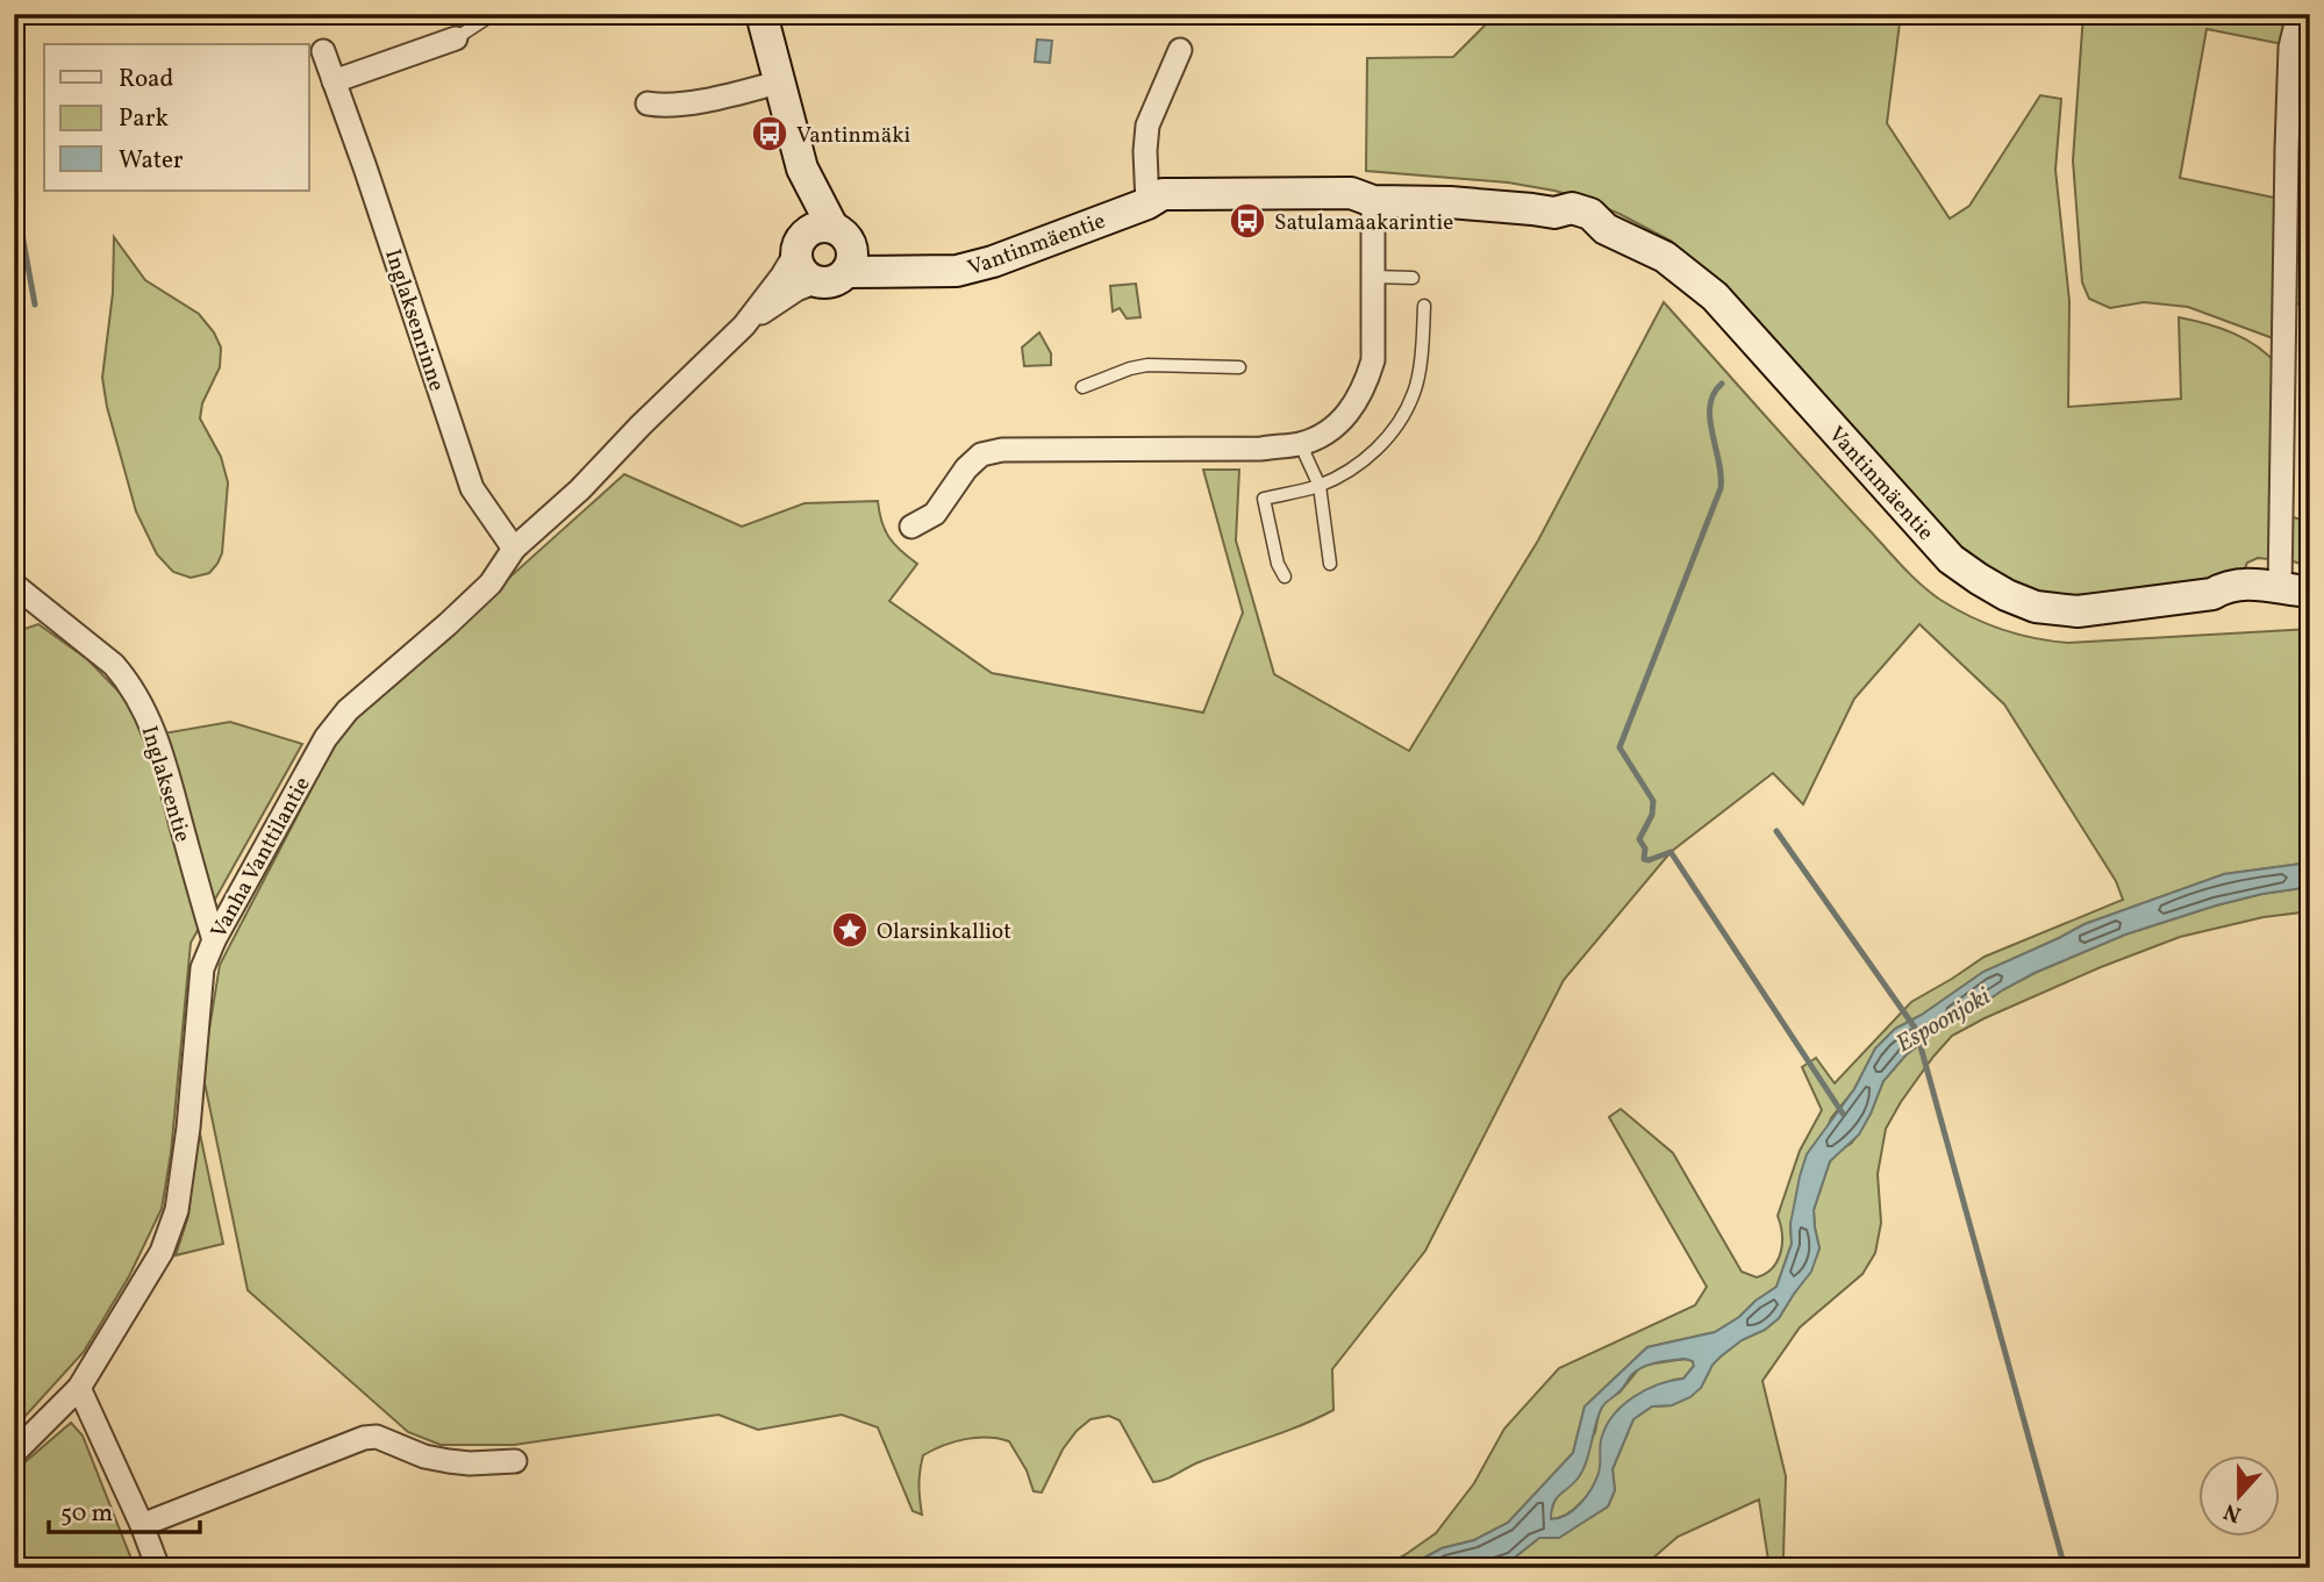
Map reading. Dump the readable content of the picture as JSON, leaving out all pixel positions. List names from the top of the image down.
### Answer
{
  "streets": {
    "street": [
      "Vantinmäentie",
      "Inglaksenrinne",
      "Inglaksentie",
      "Vanha Vanttilantie"
    ]
  },
  "crossings": [
    ["Vantinmäentie", "Vanha Vanttilantie"],
    ["Inglaksenrinne", "Vanha Vanttilantie"],
    ["Inglaksentie", "Vanha Vanttilantie"]
  ],
  "water": ["Espoonjoki"],
  "places": {
    "bus stop": ["Vantinmäki", "Satulamaakarintie"],
    "place": ["Olarsinkalliot"]
  },
  "legend": ["Road", "Park", "Water"],
  "scale_bar": "50 m",
  "north": "bottom"
}
